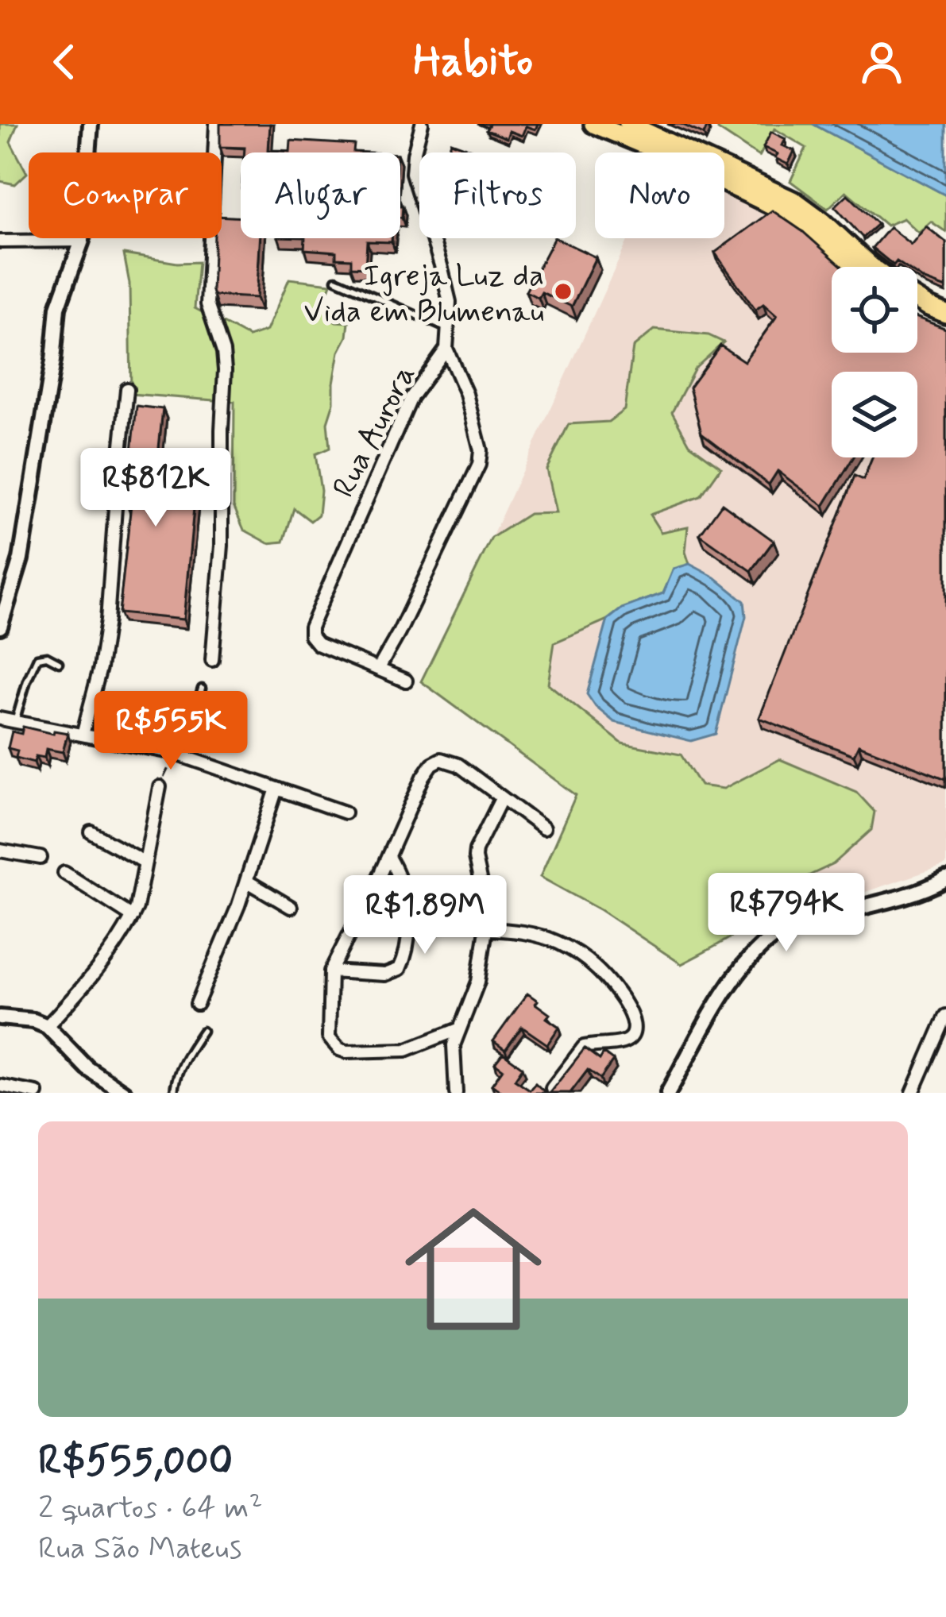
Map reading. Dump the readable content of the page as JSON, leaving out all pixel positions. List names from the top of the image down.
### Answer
{
  "streets": {
    "street": ["Rua Aurora"]
  },
  "places": ["Igreja Luz da Vida em Blumenau"],
  "page": {
    "header": "Habito",
    "chip": [
      "Comprar",
      "Alugar",
      "Filtros",
      "Novo"
    ],
    "price": [
      "R$812K",
      "R$555K",
      "R$794K",
      "R$1.89M"
    ],
    "list": [
      {
        "name": "R$555,000",
        "note": "2 quartos · 64 m² · Rua São Mateus"
      }
    ]
  }
}
